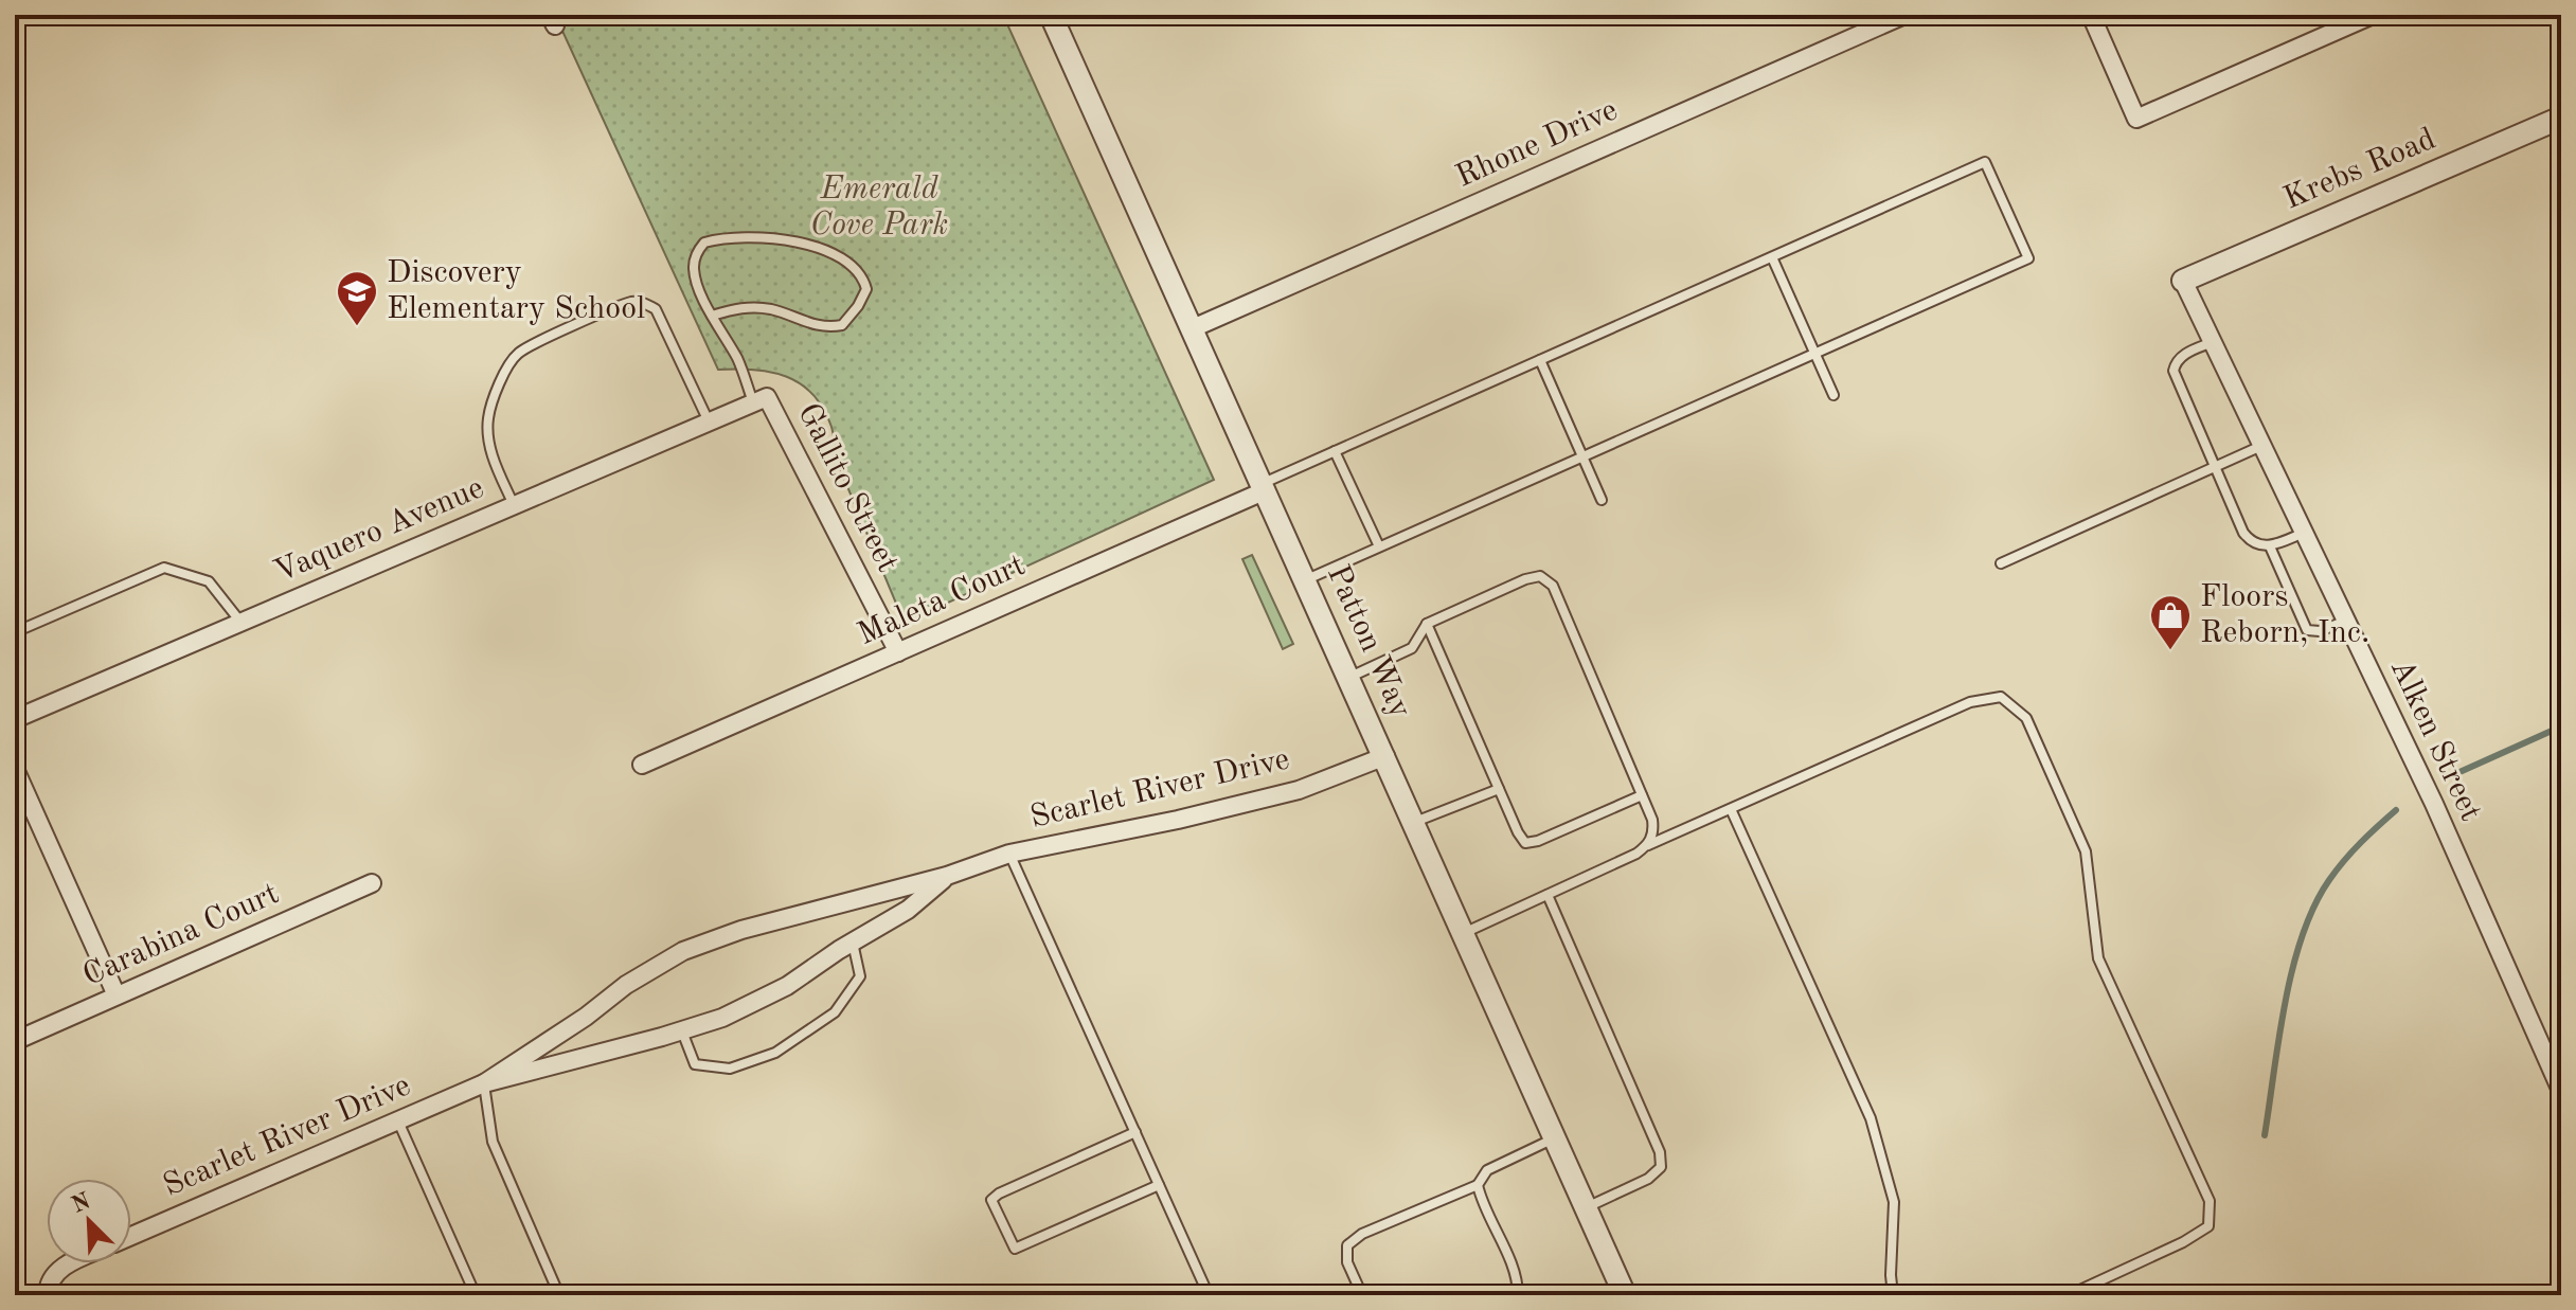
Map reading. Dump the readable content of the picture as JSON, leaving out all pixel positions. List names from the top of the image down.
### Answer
{
  "streets": {
    "street": [
      "Rhone Drive",
      "Krebs Road",
      "Gallito Street",
      "Vaquero Avenue",
      "Maleta Court",
      "Patton Way",
      "Alken Street",
      "Scarlet River Drive",
      "Carabina Court"
    ]
  },
  "crossings": [
    ["Rhone Drive", "Patton Way"],
    ["Krebs Road", "Alken Street"],
    ["Gallito Street", "Vaquero Avenue"],
    ["Gallito Street", "Maleta Court"],
    ["Maleta Court", "Patton Way"],
    ["Patton Way", "Scarlet River Drive"]
  ],
  "parks": ["Emerald Cove Park"],
  "places": {
    "school or university": ["Discovery Elementary School"],
    "shop": ["Floors Reborn, Inc."]
  },
  "north": "top left"
}
